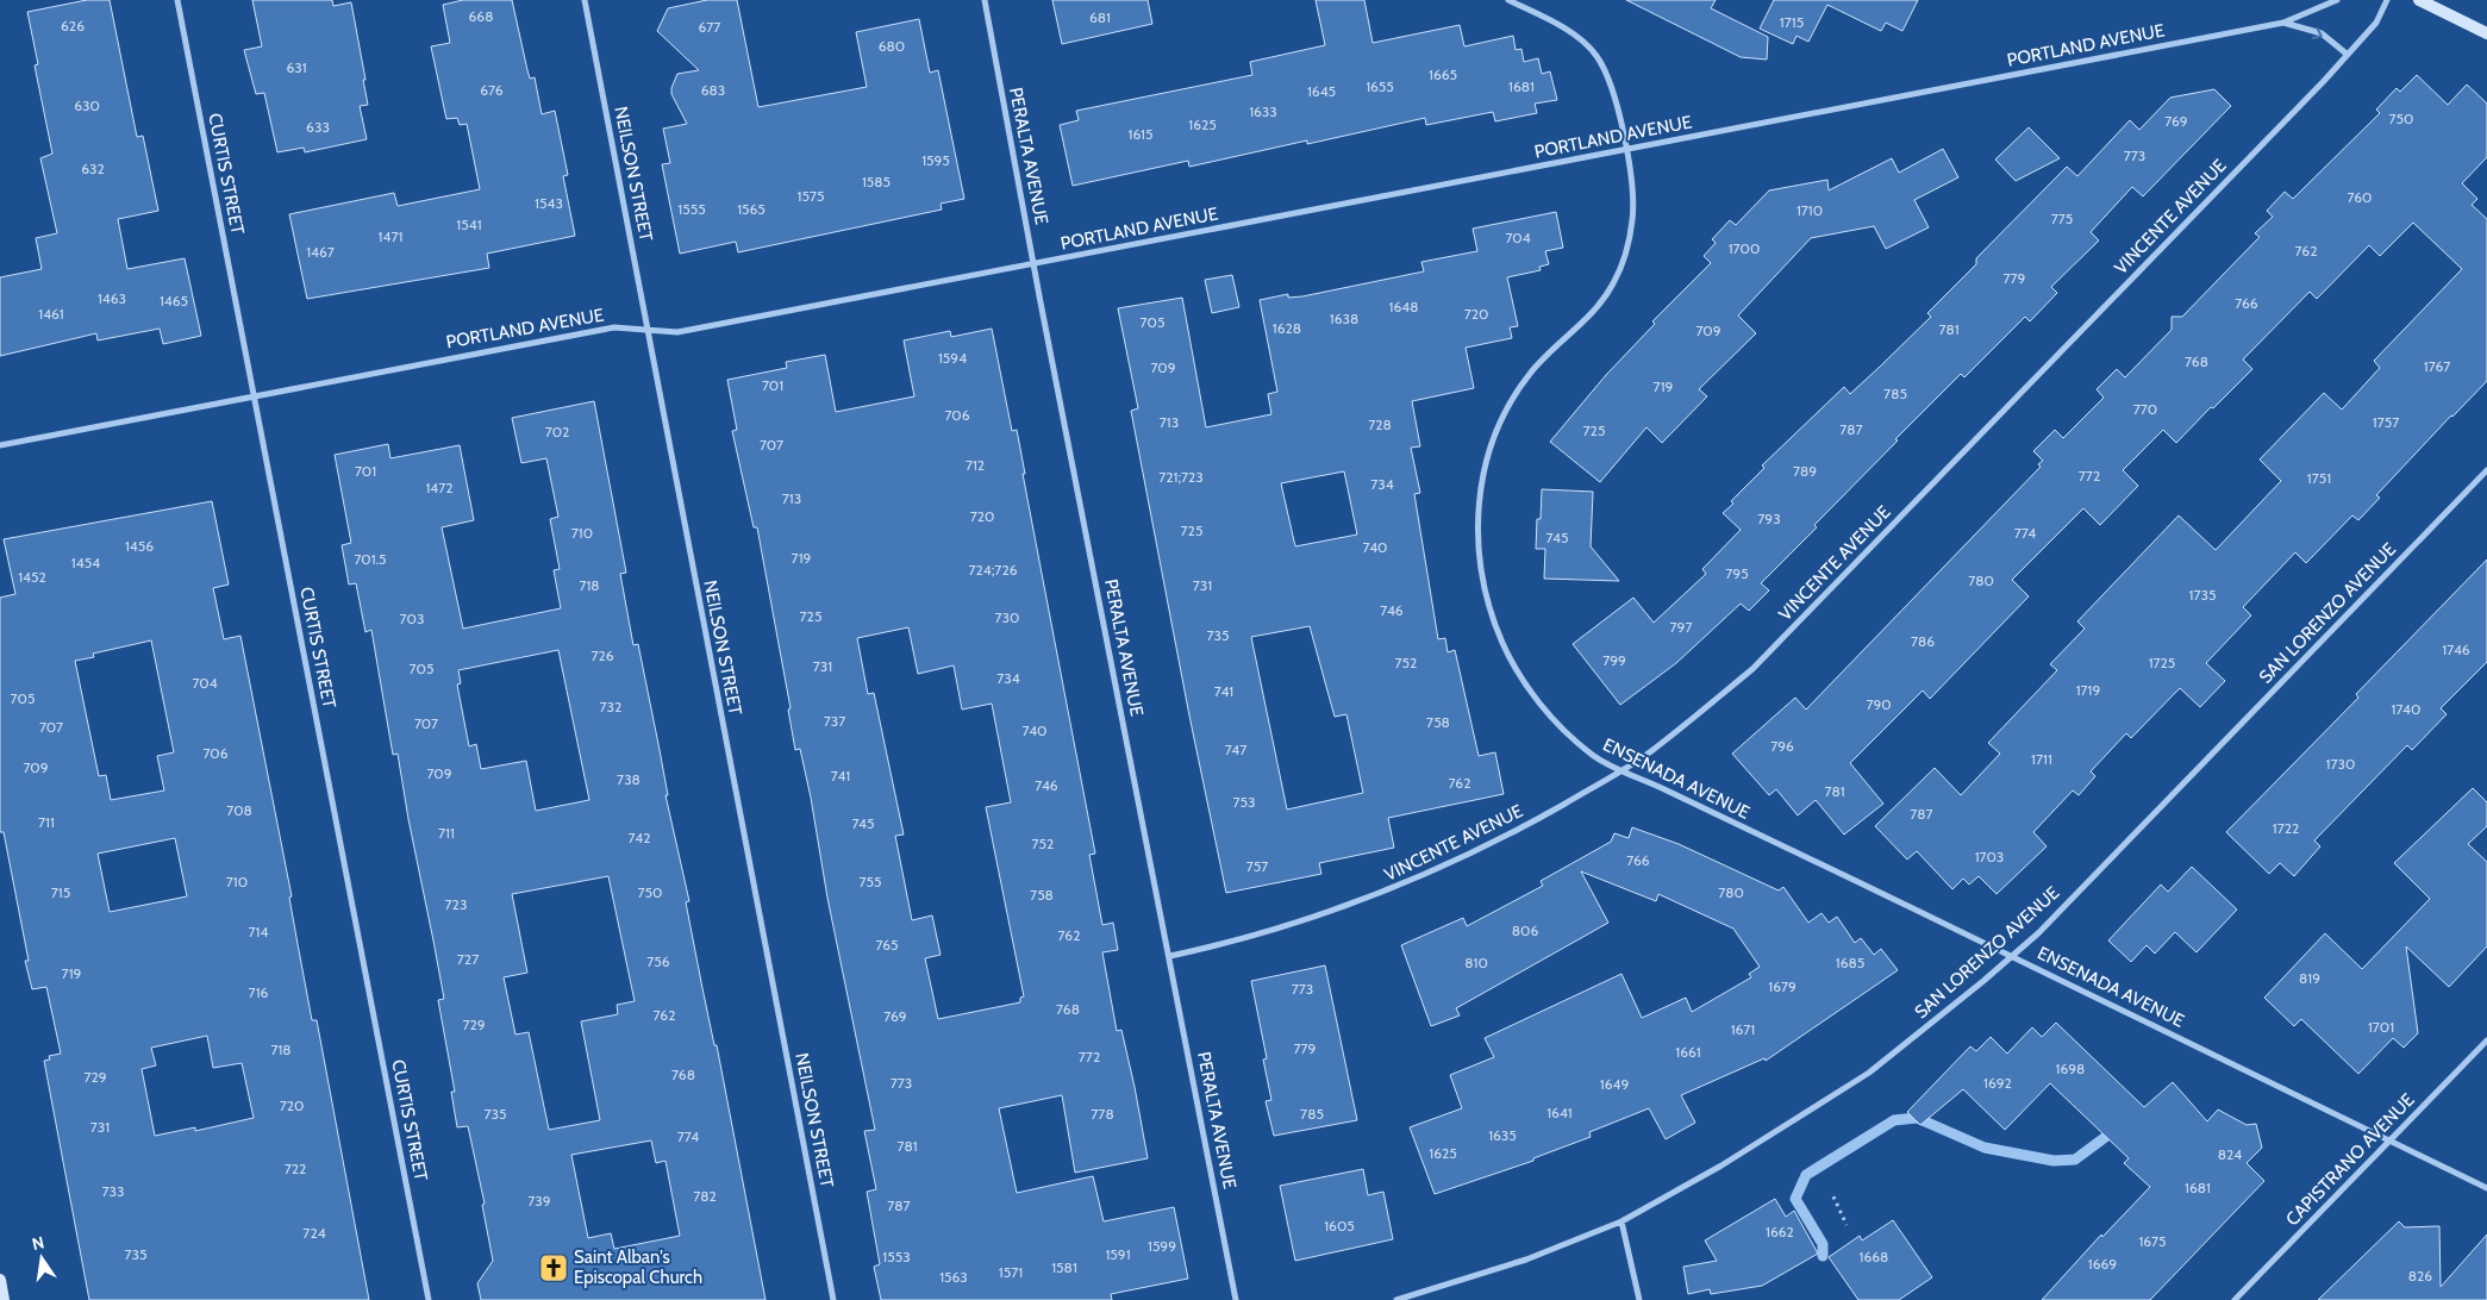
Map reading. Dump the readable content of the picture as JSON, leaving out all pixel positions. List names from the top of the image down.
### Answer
{
  "streets": {
    "street": [
      "PORTLAND AVENUE",
      "PERALTA AVENUE",
      "CURTIS STREET",
      "NEILSON STREET",
      "VINCENTE AVENUE",
      "SAN LORENZO AVENUE",
      "ENSENADA AVENUE",
      "CAPISTRANO AVENUE"
    ]
  },
  "crossings": [
    ["PORTLAND AVENUE", "PERALTA AVENUE"],
    ["PORTLAND AVENUE", "CURTIS STREET"],
    ["PORTLAND AVENUE", "NEILSON STREET"],
    ["PORTLAND AVENUE", "VINCENTE AVENUE"],
    ["PORTLAND AVENUE", "ENSENADA AVENUE"],
    ["PERALTA AVENUE", "VINCENTE AVENUE"],
    ["VINCENTE AVENUE", "ENSENADA AVENUE"],
    ["SAN LORENZO AVENUE", "ENSENADA AVENUE"],
    ["ENSENADA AVENUE", "CAPISTRANO AVENUE"]
  ],
  "places": {
    "church": ["Saint Alban's Episcopal Church"]
  },
  "house_numbers": [
    "668",
    "681",
    "1715",
    "626",
    "677",
    "680",
    "631",
    "1665",
    "1655",
    "1681",
    "676",
    "683",
    "1645",
    "630",
    "1633",
    "750",
    "769",
    "1625",
    "633",
    "1615",
    "773",
    "1595",
    "632",
    "1585",
    "1575",
    "760",
    "1543",
    "1555",
    "1565",
    "1710",
    "775",
    "1541",
    "1471",
    "704",
    "1700",
    "762",
    "1467",
    "779",
    "1463",
    "1465",
    "766",
    "1648",
    "1461",
    "720",
    "1638",
    "705",
    "1628",
    "781",
    "709",
    "1594",
    "768",
    "1767",
    "709",
    "701",
    "719",
    "785",
    "770",
    "706",
    "713",
    "1757",
    "728",
    "787",
    "725",
    "702",
    "707",
    "712",
    "701",
    "789",
    "772",
    "721;723",
    "1751",
    "734",
    "1472",
    "713",
    "720",
    "793",
    "725",
    "710",
    "774",
    "745",
    "1456",
    "740",
    "719",
    "701.5",
    "1454",
    "724;726",
    "795",
    "1452",
    "780",
    "718",
    "731",
    "1735",
    "746",
    "725",
    "730",
    "703",
    "797",
    "735",
    "786",
    "1746",
    "726",
    "799",
    "752",
    "1725",
    "731",
    "705",
    "734",
    "704",
    "1719",
    "741",
    "705",
    "790",
    "732",
    "1740",
    "737",
    "758",
    "707",
    "707",
    "740",
    "796",
    "747",
    "706",
    "1711",
    "1730",
    "709",
    "709",
    "741",
    "738",
    "762",
    "746",
    "781",
    "753",
    "708",
    "787",
    "711",
    "745",
    "1722",
    "711",
    "742",
    "752",
    "1703",
    "766",
    "757",
    "710",
    "755",
    "715",
    "750",
    "780",
    "758",
    "723",
    "806",
    "714",
    "762",
    "765",
    "727",
    "756",
    "810",
    "1685",
    "719",
    "819",
    "1679",
    "773",
    "716",
    "768",
    "762",
    "769",
    "729",
    "1701",
    "1671",
    "779",
    "718",
    "1661",
    "772",
    "1698",
    "768",
    "729",
    "773",
    "1692",
    "1649",
    "720",
    "1641",
    "735",
    "778",
    "785",
    "731",
    "1635",
    "774",
    "781",
    "1625",
    "824",
    "722",
    "1681",
    "733",
    "782",
    "739",
    "787",
    "1605",
    "1662",
    "724",
    "1675",
    "1599",
    "735",
    "1591",
    "1553",
    "1668",
    "1669",
    "1581",
    "1571",
    "826",
    "1563"
  ],
  "north": "top"
}
